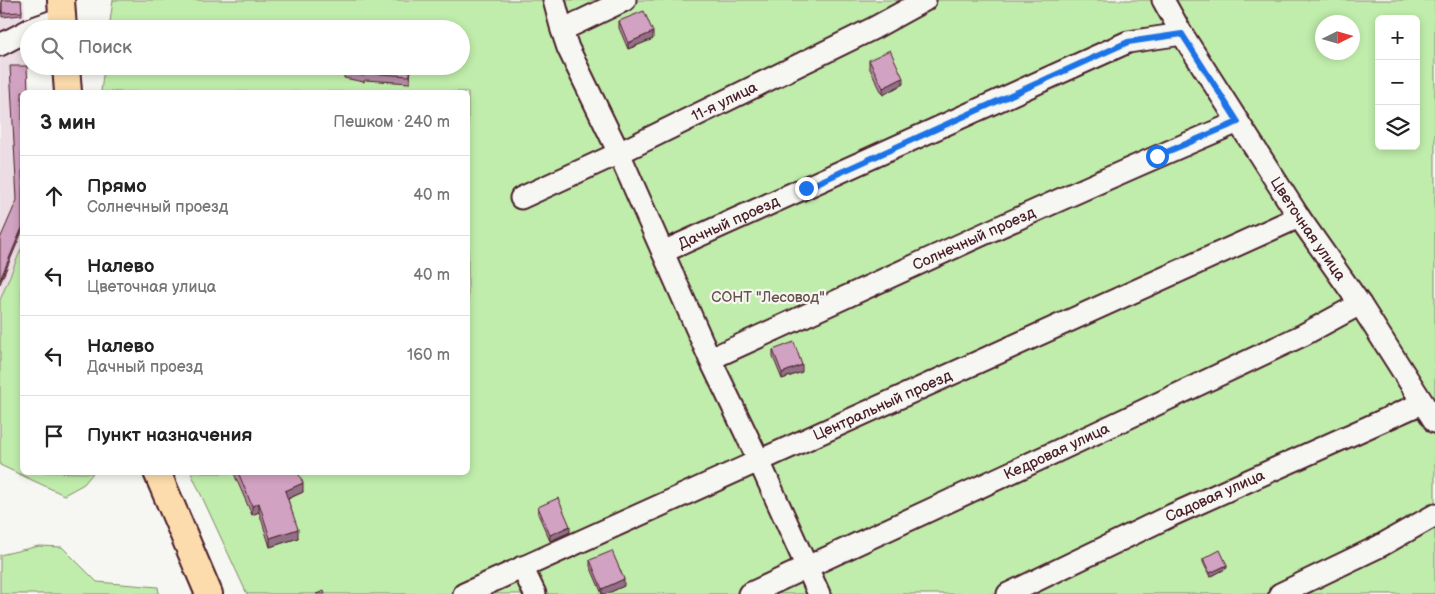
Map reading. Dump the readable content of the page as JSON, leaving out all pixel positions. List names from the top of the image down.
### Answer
{
  "streets": {
    "street": [
      "11-я улица",
      "Дачный проезд",
      "Цветочная улица",
      "Солнечный проезд",
      "Центральный проезд",
      "Кедровая улица",
      "Садовая улица"
    ]
  },
  "crossings": [
    ["Дачный проезд", "Цветочная улица"],
    ["Цветочная улица", "Солнечный проезд"],
    ["Цветочная улица", "Центральный проезд"],
    ["Цветочная улица", "Кедровая улица"],
    ["Цветочная улица", "Садовая улица"]
  ],
  "parks": ["СОНТ \"Лесовод\""],
  "north": "right",
  "page": {
    "map_buttons": ["+", "−"],
    "search": "Поиск",
    "heading": ["3 мин", "Пешком · 240 m"],
    "list": [
      ["Прямо", "Солнечный проезд", "40 m"],
      ["Налево", "Цветочная улица", "40 m"],
      ["Налево", "Дачный проезд", "160 m"],
      "Пункт назначения"
    ]
  }
}
